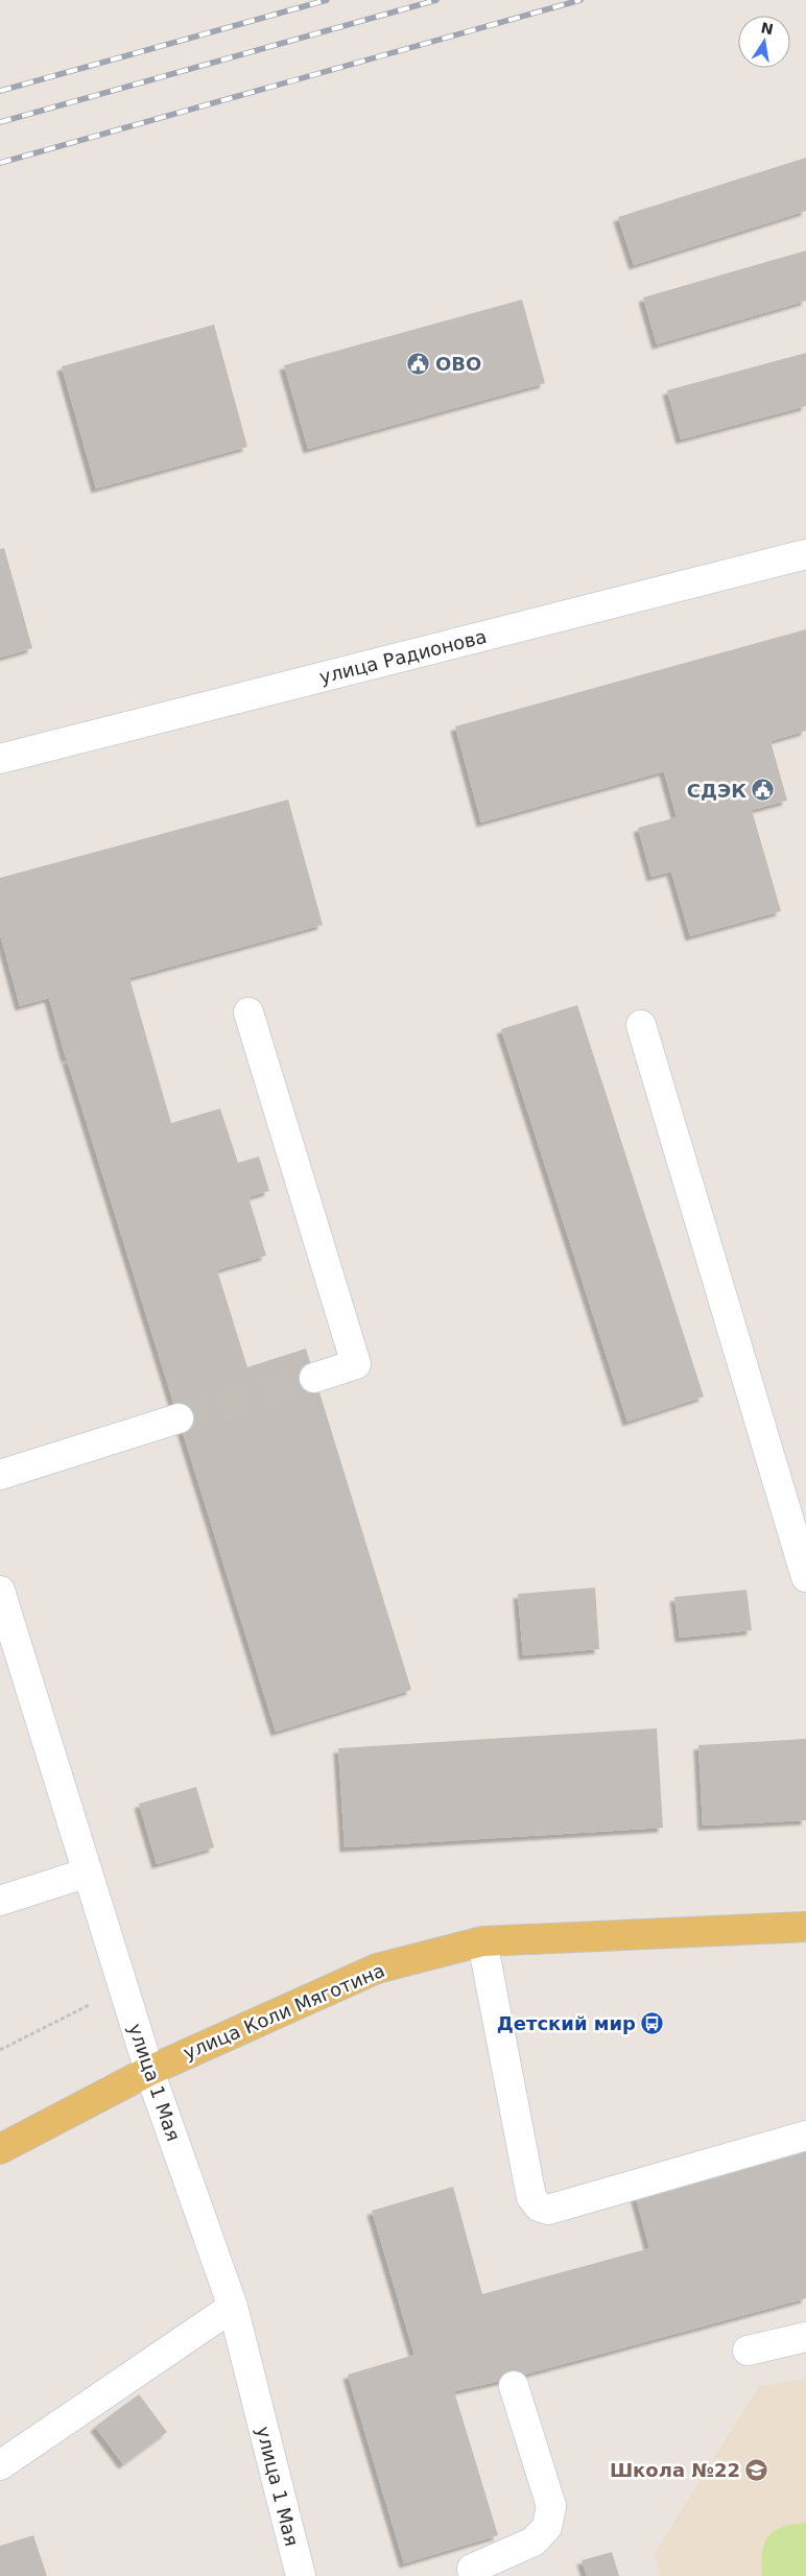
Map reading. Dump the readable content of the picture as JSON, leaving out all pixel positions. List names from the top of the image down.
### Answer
{
  "streets": {
    "main road": ["улица Коли Мяготина"],
    "street": ["улица Радионова", "улица 1 Мая"]
  },
  "crossings": [
    ["улица Коли Мяготина", "улица 1 Мая"]
  ],
  "places": {
    "public building": ["OBO", "СДЭК"],
    "bus stop": ["Детский мир"],
    "school or university": ["Школа №22"]
  },
  "north": "top"
}
